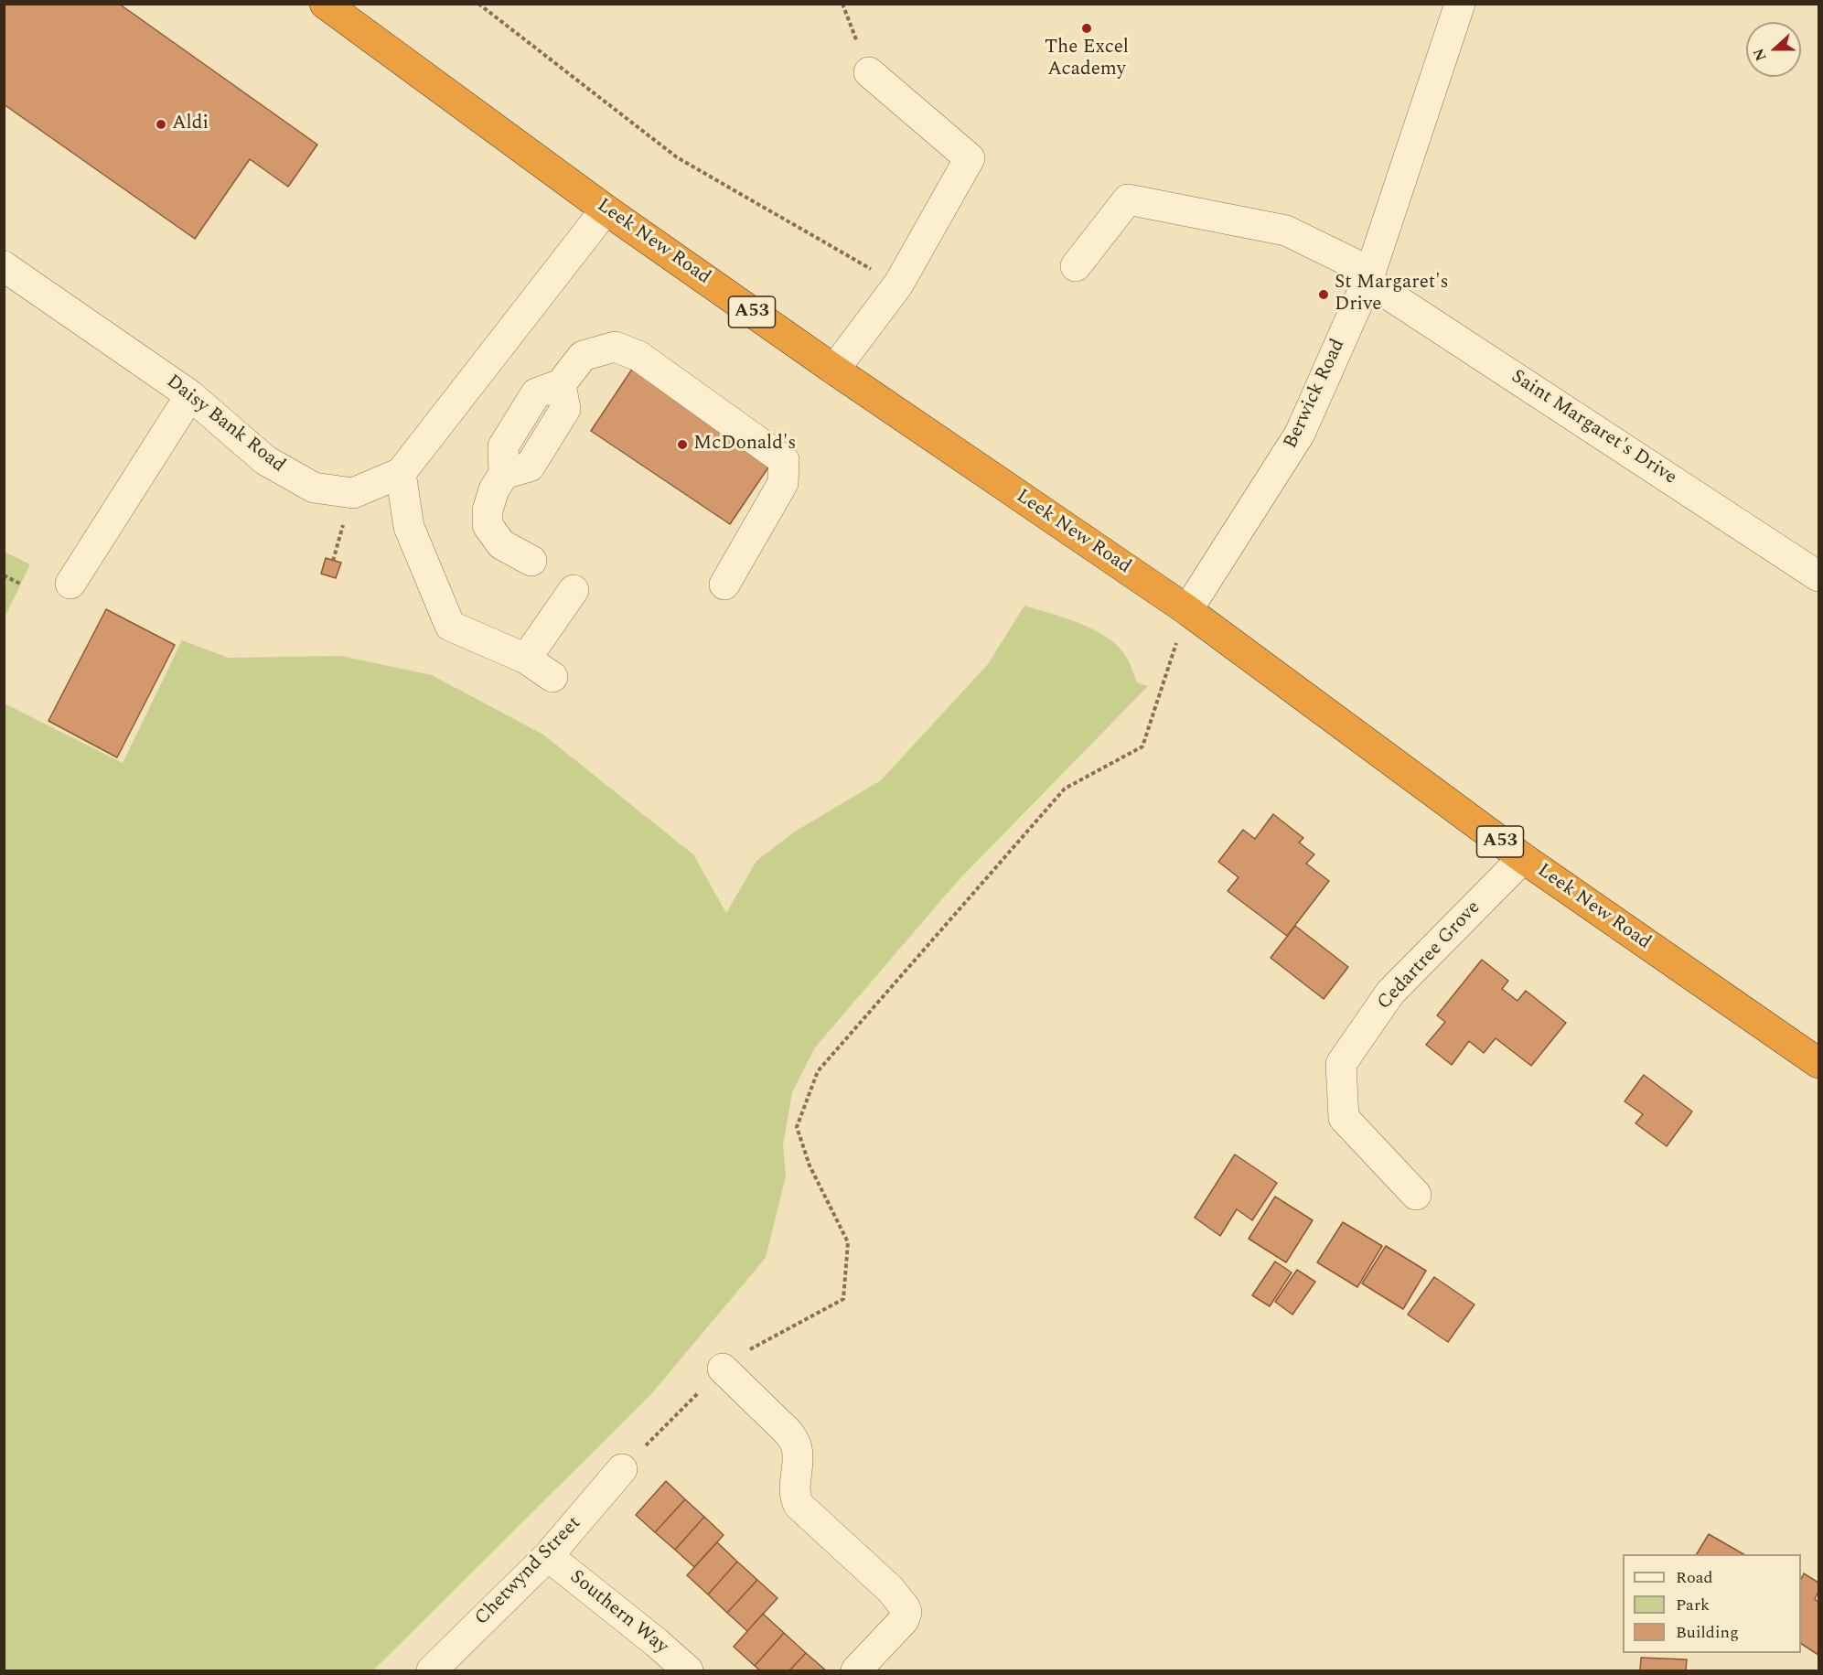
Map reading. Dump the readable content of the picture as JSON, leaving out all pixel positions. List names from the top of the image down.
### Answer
{
  "streets": {
    "highway": ["Leek New Road", "A53"],
    "street": [
      "Berwick Road",
      "Daisy Bank Road",
      "Saint Margaret's Drive",
      "Cedartree Grove",
      "Chetwynd Street",
      "Southern Way"
    ]
  },
  "crossings": [
    ["Leek New Road", "Berwick Road"],
    ["Leek New Road", "Daisy Bank Road"],
    ["Leek New Road", "Cedartree Grove"],
    ["Berwick Road", "Saint Margaret's Drive"],
    ["Chetwynd Street", "Southern Way"]
  ],
  "places": [
    "The Excel Academy",
    "Aldi",
    "St Margaret's Drive",
    "McDonald's"
  ],
  "legend": ["Road", "Park", "Building"],
  "north": "left"
}
